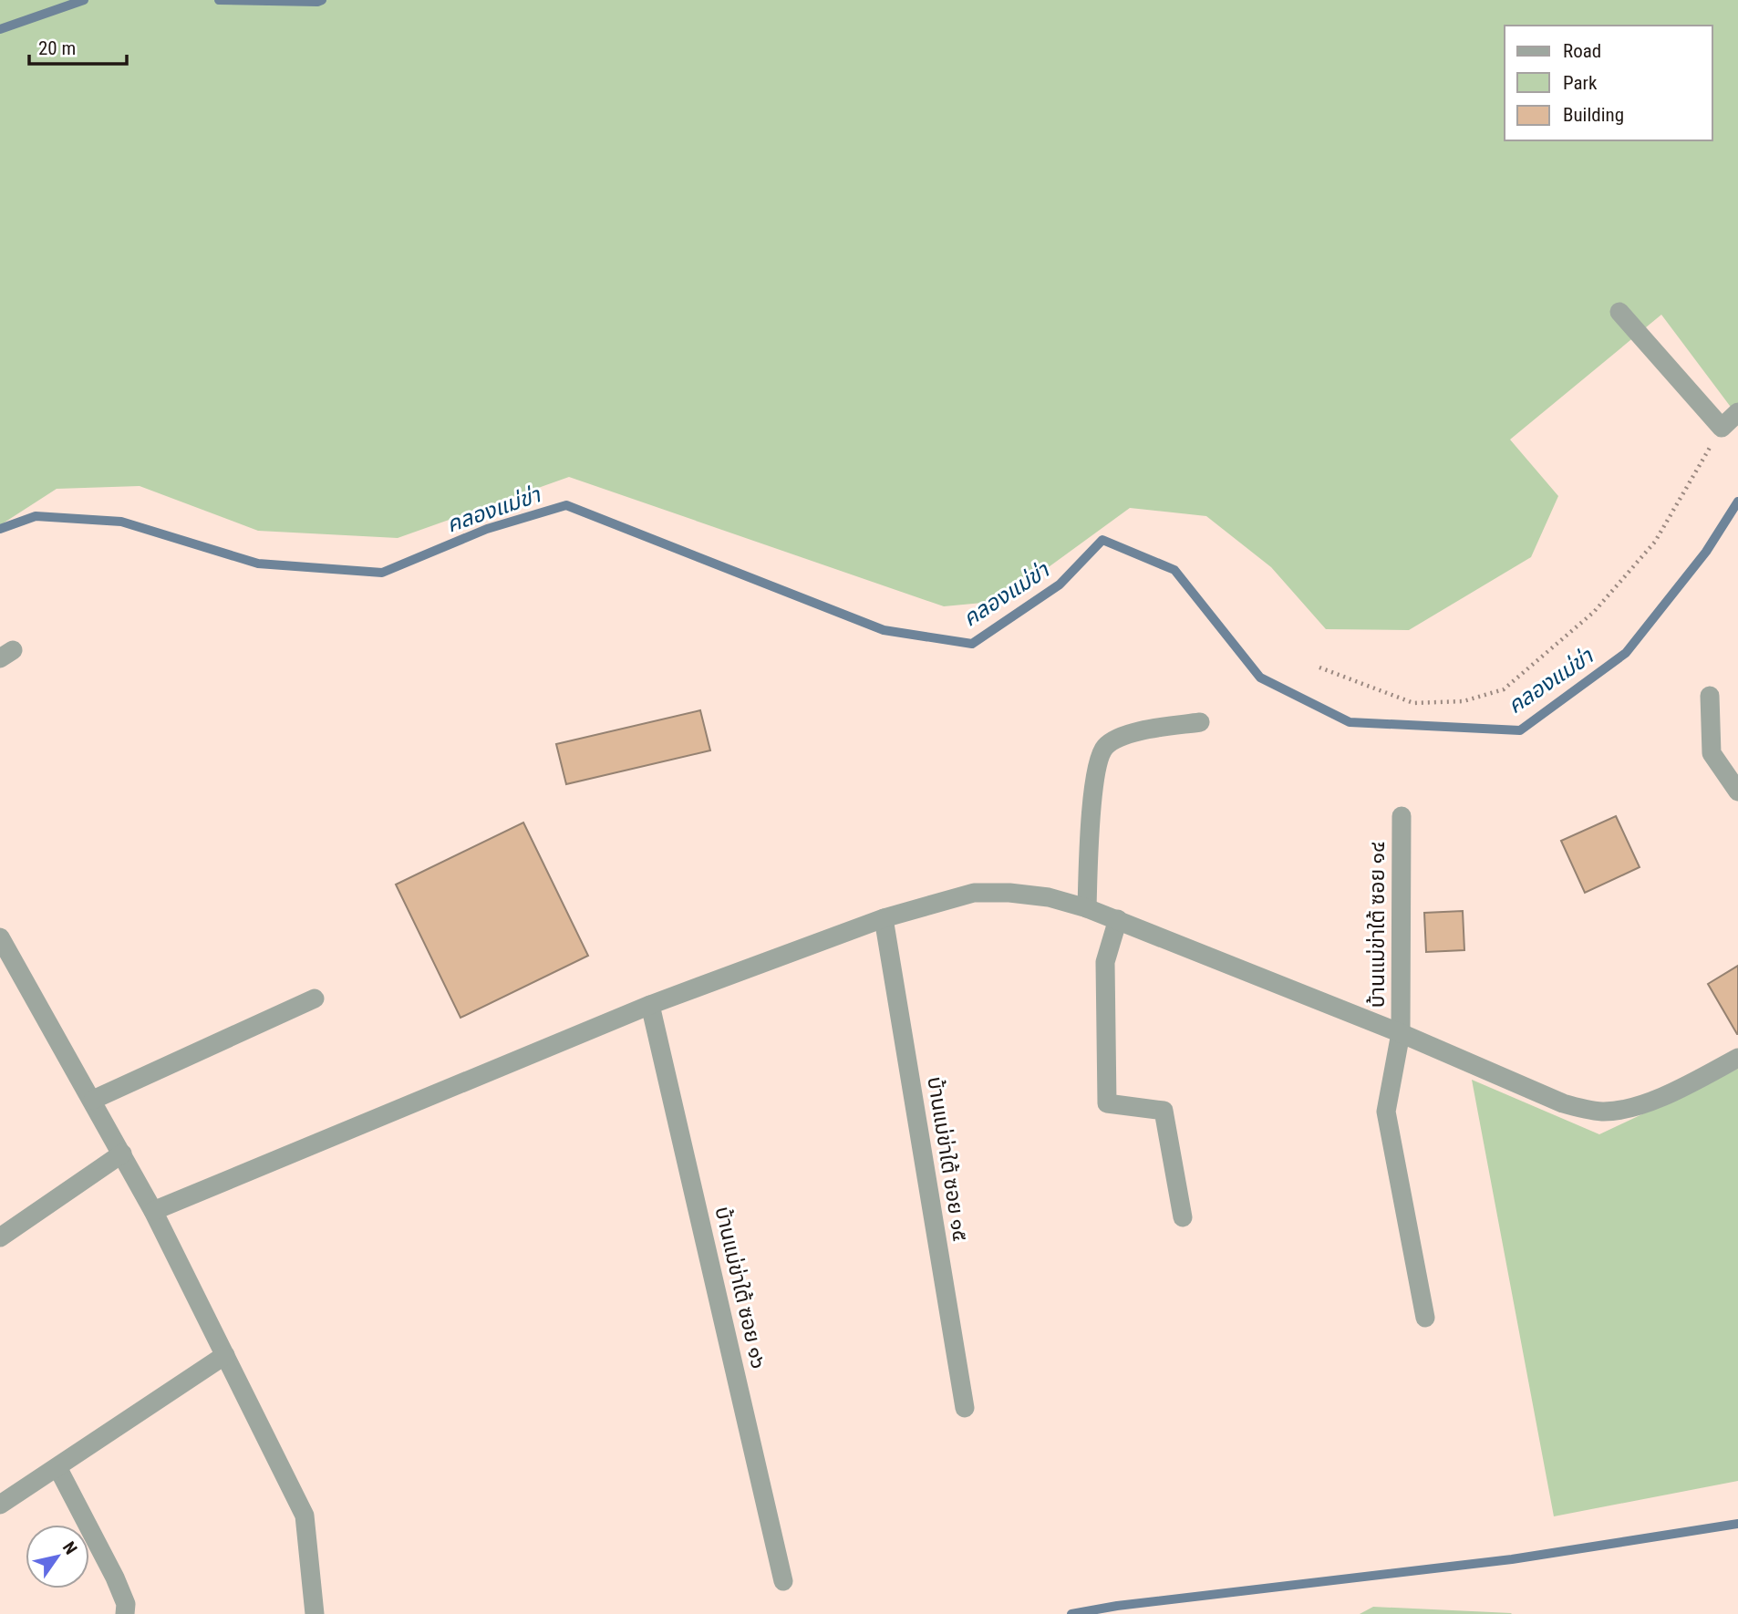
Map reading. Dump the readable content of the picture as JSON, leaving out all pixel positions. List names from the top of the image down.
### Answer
{
  "streets": {
    "street": ["บ้านแม่ข่าใต้ ซอย ๑๔", "บ้านแม่ข่าใต้ ซอย ๑๕", "บ้านแม่ข่าใต้ ซอย ๑๖"]
  },
  "water": ["คลองแม่ข่า"],
  "legend": ["Road", "Park", "Building"],
  "scale_bar": "20 m",
  "north": "top right"
}
